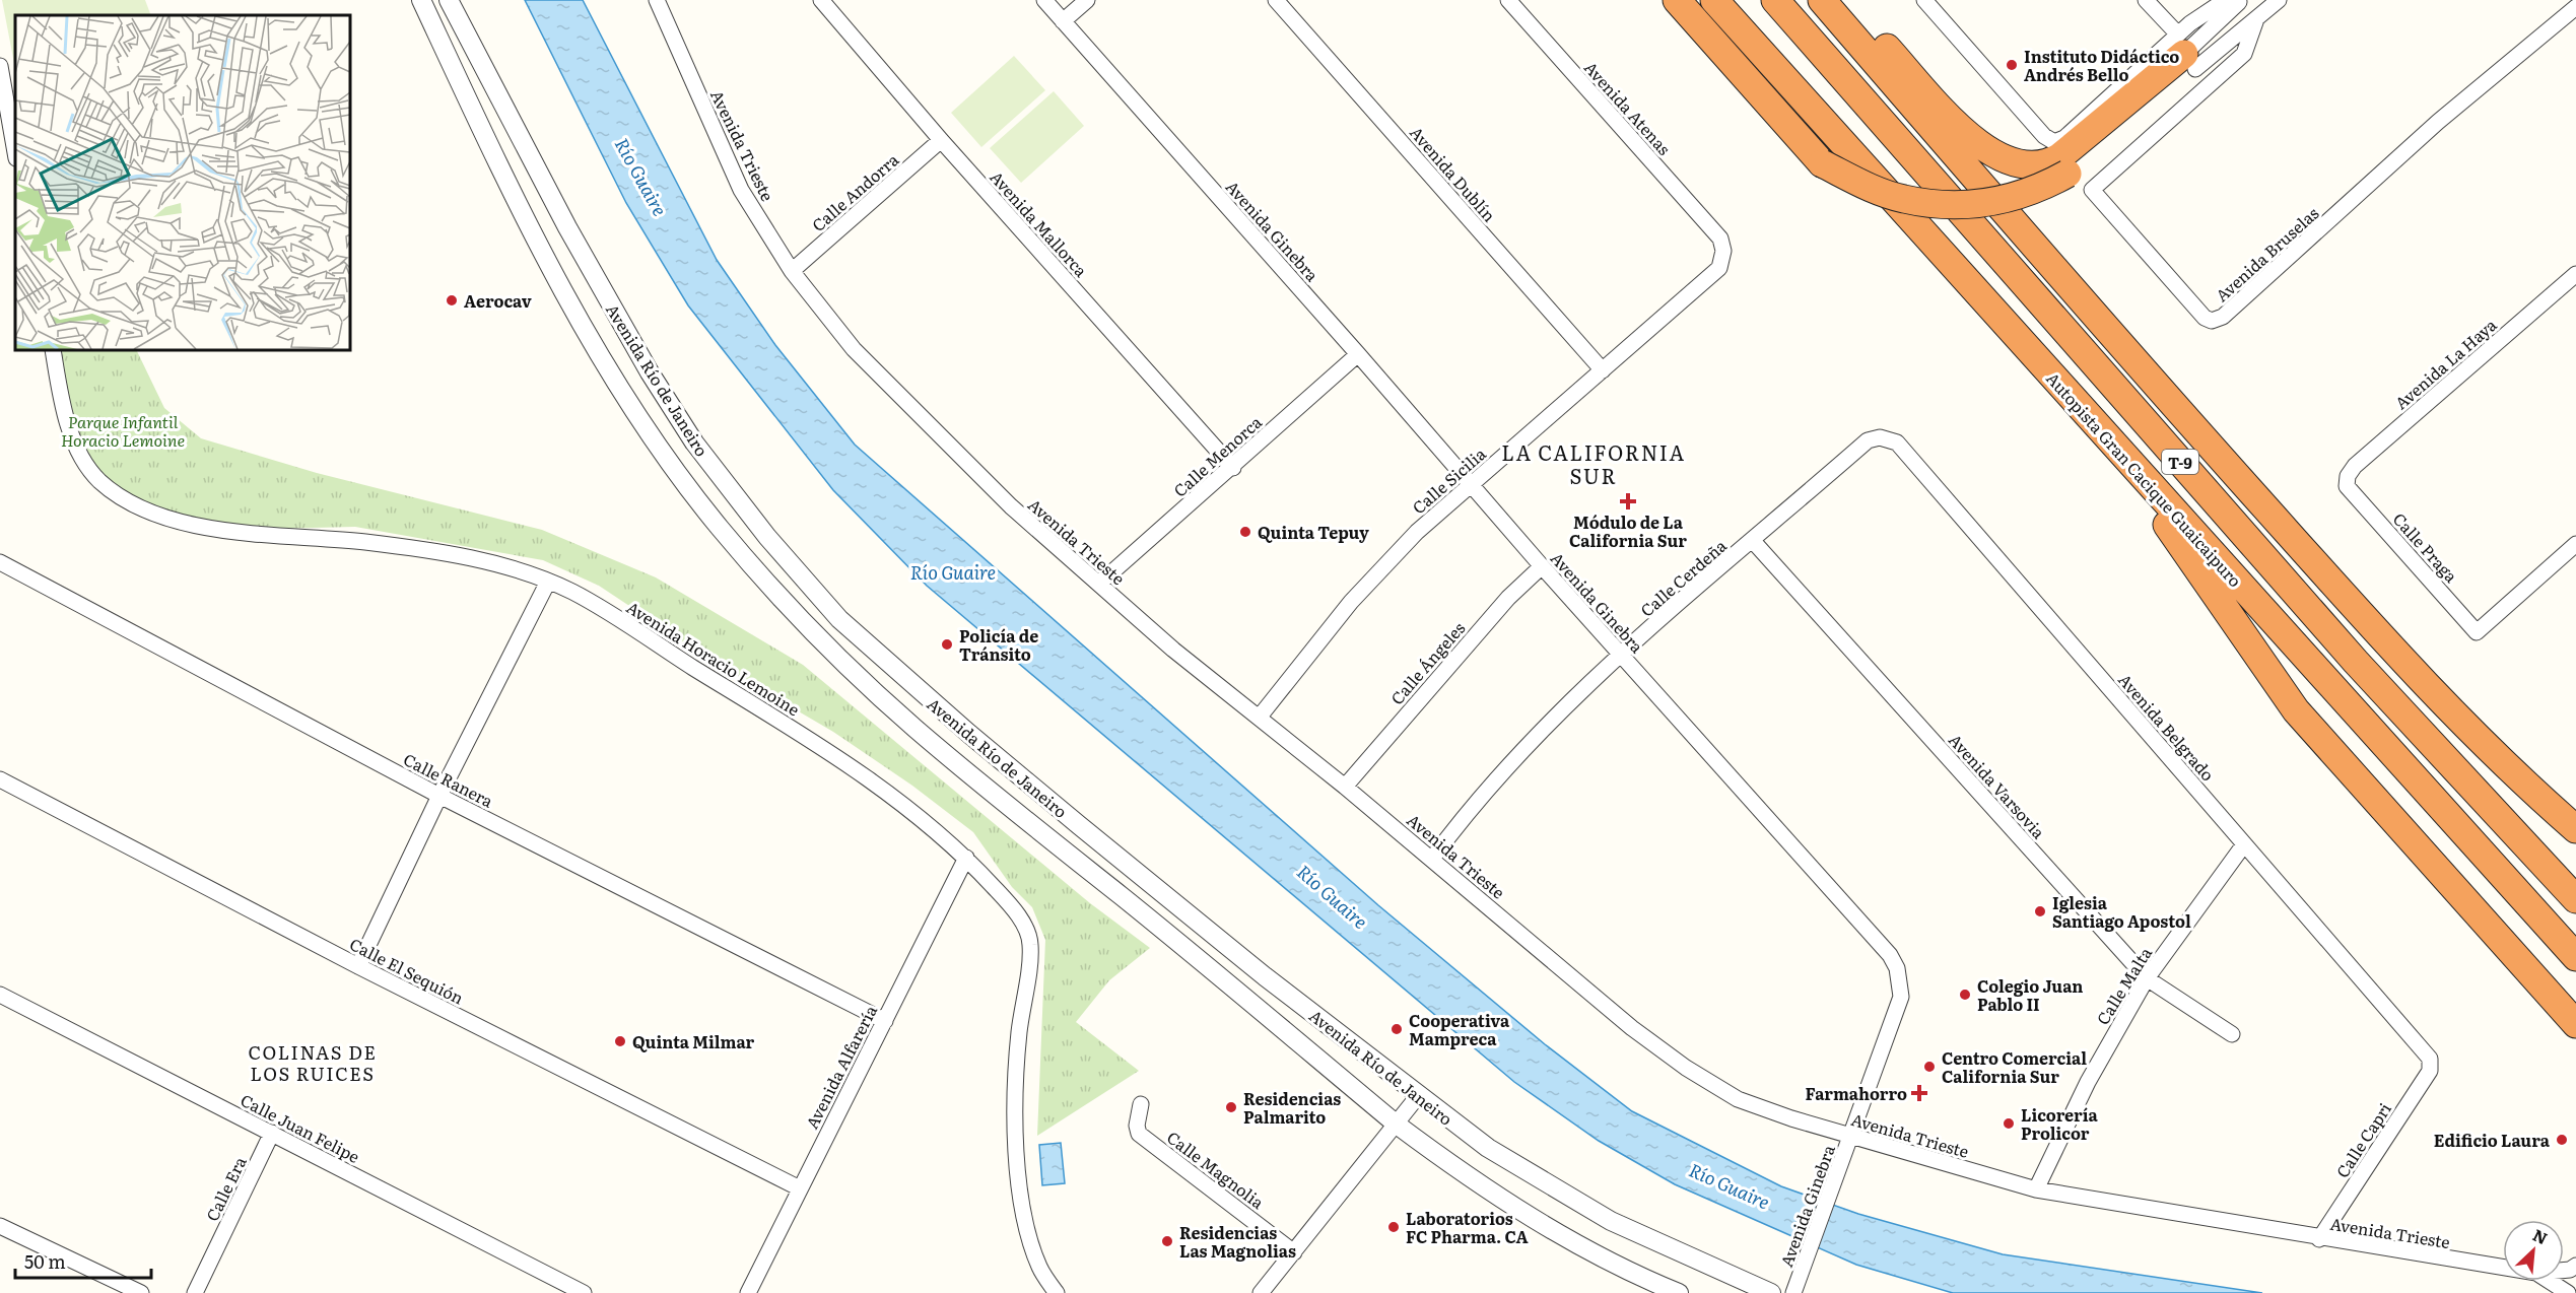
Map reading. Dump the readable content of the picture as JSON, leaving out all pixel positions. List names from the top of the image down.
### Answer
{
  "streets": {
    "highway": ["T-9", "Autopista Gran Cacique Guaicaipuro"],
    "street": [
      "Avenida Atenas",
      "Avenida Trieste",
      "Avenida Dublín",
      "Calle Andorra",
      "Avenida Mallorca",
      "Avenida Ginebra",
      "Avenida Bruselas",
      "Avenida La Haya",
      "Avenida Río de Janeiro",
      "Calle Menorca",
      "Calle Sicilia",
      "Calle Praga",
      "Calle Cerdeña",
      "Avenida Horacio Lemoine",
      "Calle Ángeles",
      "Avenida Belgrado",
      "Calle Ranera",
      "Avenida Varsovia",
      "Calle El Sequión",
      "Calle Malta",
      "Avenida Alfarería",
      "Calle Juan Felipe",
      "Calle Capri",
      "Calle Magnolia",
      "Calle Era"
    ]
  },
  "crossings": [
    ["Avenida Atenas", "Calle Sicilia"],
    ["Avenida Trieste", "Calle Andorra"],
    ["Avenida Trieste", "Avenida Ginebra"],
    ["Avenida Trieste", "Calle Menorca"],
    ["Avenida Trieste", "Calle Sicilia"],
    ["Avenida Trieste", "Calle Cerdeña"],
    ["Avenida Trieste", "Calle Ángeles"],
    ["Avenida Trieste", "Calle Malta"],
    ["Avenida Trieste", "Calle Capri"],
    ["Avenida Dublín", "Calle Sicilia"],
    ["Calle Andorra", "Avenida Mallorca"],
    ["Avenida Mallorca", "Calle Menorca"],
    ["Avenida Ginebra", "Calle Menorca"],
    ["Avenida Ginebra", "Calle Sicilia"],
    ["Avenida Ginebra", "Calle Cerdeña"],
    ["Avenida Ginebra", "Calle Ángeles"],
    ["Avenida La Haya", "Calle Praga"],
    ["Calle Cerdeña", "Avenida Belgrado"],
    ["Calle Cerdeña", "Avenida Varsovia"],
    ["Avenida Horacio Lemoine", "Avenida Alfarería"],
    ["Avenida Belgrado", "Calle Malta"],
    ["Avenida Belgrado", "Calle Capri"],
    ["Calle Ranera", "Avenida Alfarería"],
    ["Avenida Varsovia", "Calle Malta"],
    ["Calle El Sequión", "Avenida Alfarería"],
    ["Calle Juan Felipe", "Calle Era"]
  ],
  "districts": ["LA CALIFORNIA SUR", "COLINAS DE LOS RUICES"],
  "water": ["Río Guaire"],
  "parks": ["Parque Infantil Horacio Lemoine"],
  "places": {
    "other": [
      "Instituto Didáctico Andrés Bello",
      "Aerocav",
      "Quinta Tepuy",
      "Policía de Tránsito",
      "Iglesia Santiago Apostol",
      "Colegio Juan Pablo II",
      "Cooperativa Mampreca",
      "Quinta Milmar",
      "Centro Comercial California Sur",
      "Residencias Palmarito",
      "Licorería Prolicor",
      "Edificio Laura",
      "Laboratorios FC Pharma. CA",
      "Residencias Las Magnolias"
    ],
    "health": ["Módulo de La California Sur", "Farmahorro"]
  },
  "scale_bar": "50 m",
  "north": "top right"
}
